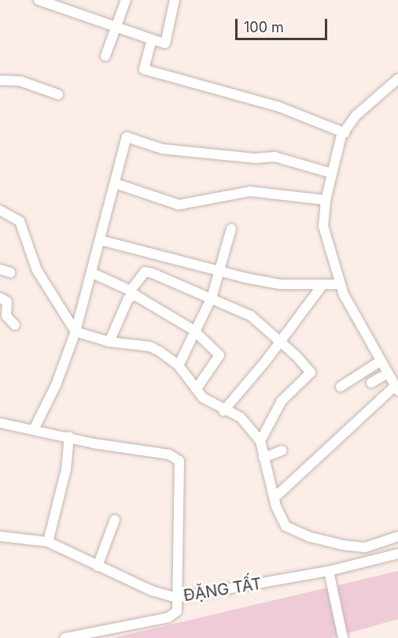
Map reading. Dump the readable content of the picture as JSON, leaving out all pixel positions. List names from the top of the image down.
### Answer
{
  "streets": {
    "street": ["ĐẶNG TẤT"]
  },
  "scale_bar": "100 m"
}
